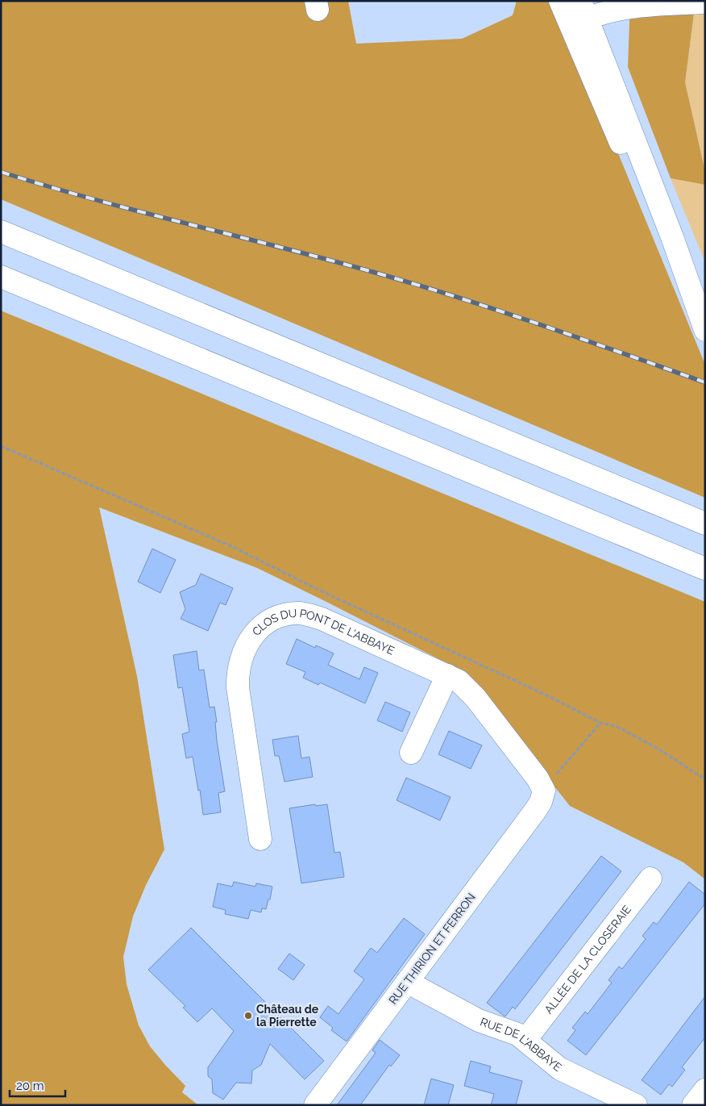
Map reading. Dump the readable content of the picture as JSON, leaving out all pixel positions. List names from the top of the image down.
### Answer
{
  "streets": {
    "main road": [
      "CLOS DU PONT DE L'ABBAYE",
      "RUE THIRION ET FERRON",
      "ALLÉE DE LA CLOSERAIE",
      "RUE DE L'ABBAYE"
    ]
  },
  "crossings": [
    ["CLOS DU PONT DE L'ABBAYE", "RUE THIRION ET FERRON"],
    ["RUE THIRION ET FERRON", "RUE DE L'ABBAYE"],
    ["ALLÉE DE LA CLOSERAIE", "RUE DE L'ABBAYE"]
  ],
  "places": ["Château de la Pierrette"],
  "scale_bar": "20 m"
}
